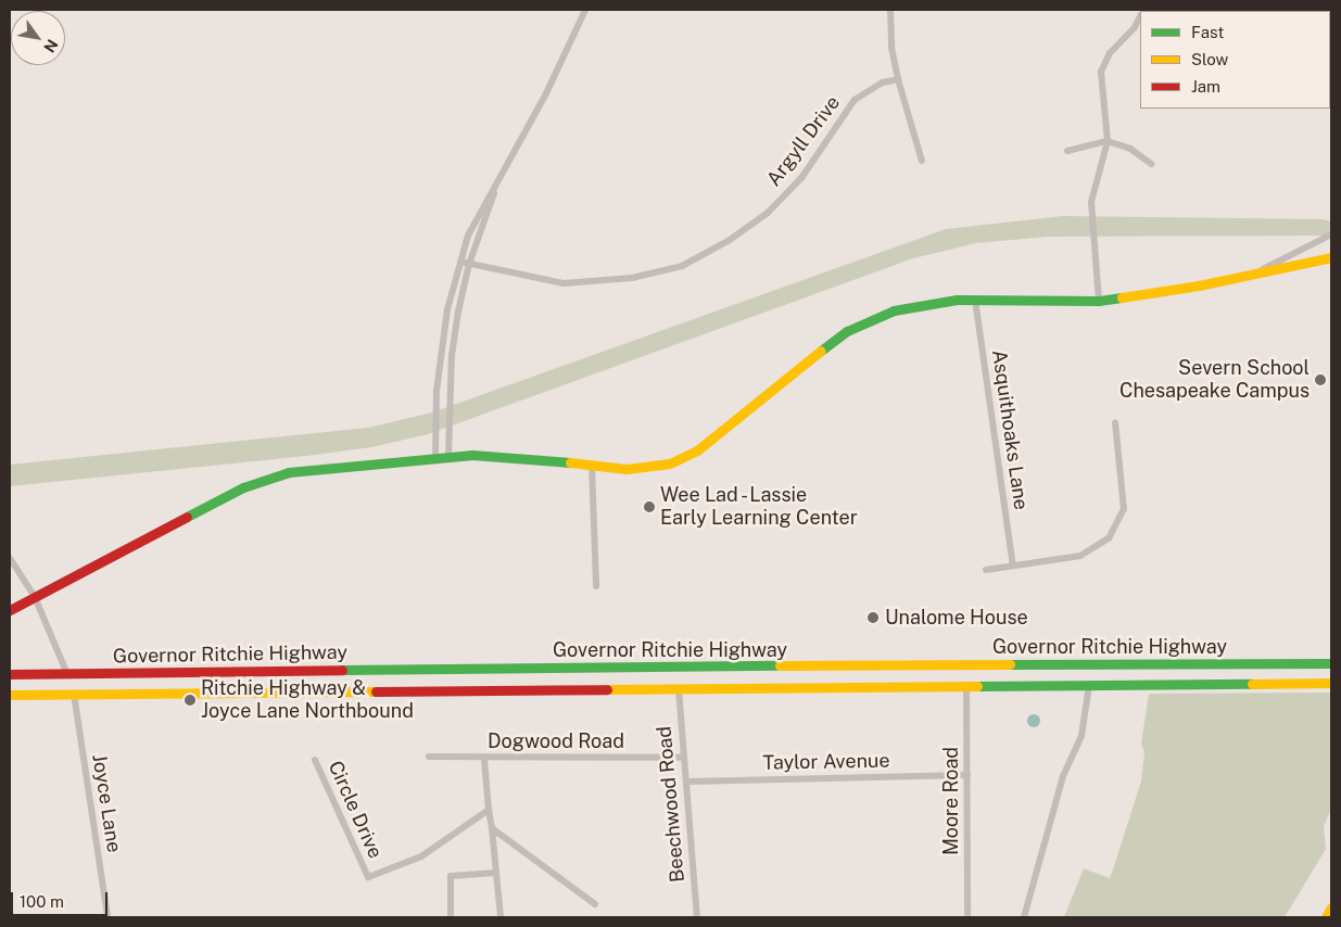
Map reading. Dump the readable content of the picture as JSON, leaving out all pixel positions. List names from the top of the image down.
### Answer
{
  "streets": {
    "main road": ["Governor Ritchie Highway"],
    "street": [
      "Argyll Drive",
      "Asquithoaks Lane",
      "Dogwood Road",
      "Taylor Avenue",
      "Moore Road",
      "Joyce Lane",
      "Beechwood Road",
      "Circle Drive"
    ]
  },
  "crossings": [
    ["Governor Ritchie Highway", "Moore Road"],
    ["Governor Ritchie Highway", "Joyce Lane"],
    ["Governor Ritchie Highway", "Beechwood Road"],
    ["Dogwood Road", "Beechwood Road"],
    ["Taylor Avenue", "Moore Road"],
    ["Taylor Avenue", "Beechwood Road"]
  ],
  "places": [
    "Severn School Chesapeake Campus",
    "Wee Lad - Lassie Early Learning Center",
    "Unalome House",
    "Ritchie Highway & Joyce Lane Northbound"
  ],
  "legend": ["Fast", "Slow", "Jam"],
  "scale_bar": "100 m",
  "north": "bottom right"
}
